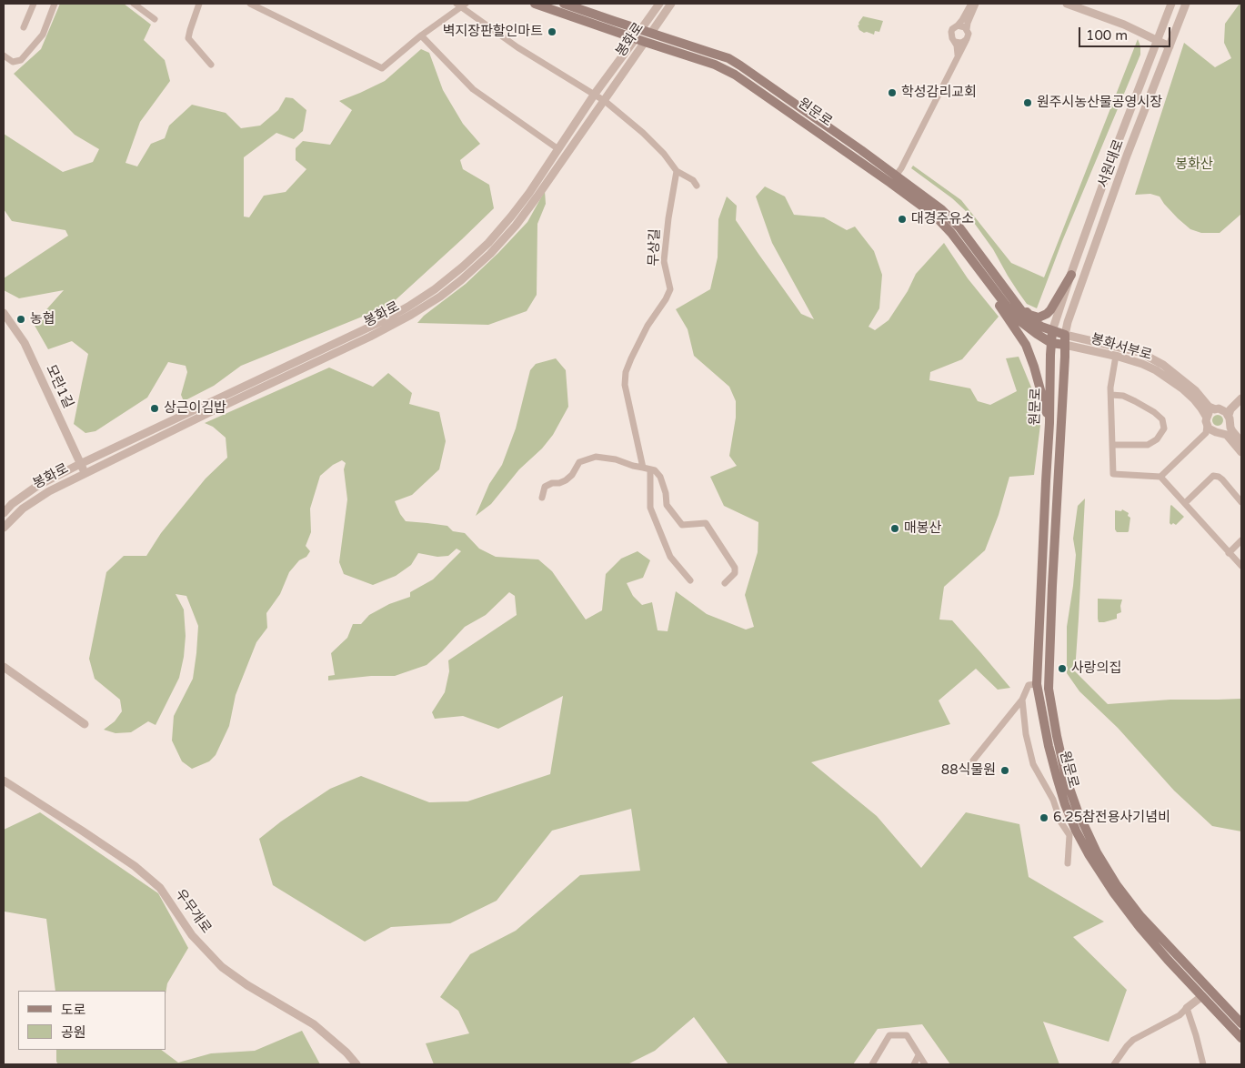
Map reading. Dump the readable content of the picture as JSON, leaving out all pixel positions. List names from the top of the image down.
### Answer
{
  "streets": {
    "main road": ["봉화로", "원문로"],
    "street": [
      "서원대로",
      "무상길",
      "봉화서부로",
      "모란1길",
      "우무개로"
    ]
  },
  "crossings": [
    ["봉화로", "원문로"],
    ["봉화로", "모란1길"],
    ["원문로", "서원대로"],
    ["원문로", "봉화서부로"],
    ["서원대로", "봉화서부로"]
  ],
  "parks": ["봉화산"],
  "places": [
    "벽지장판할인마트",
    "학성감리교회",
    "원주시농산물공영시장",
    "대경주유소",
    "농협",
    "상근이김밥",
    "매봉산",
    "사랑의집",
    "88식물원",
    "6.25참전용사기념비"
  ],
  "legend": ["도로", "공원"],
  "scale_bar": "100 m"
}
